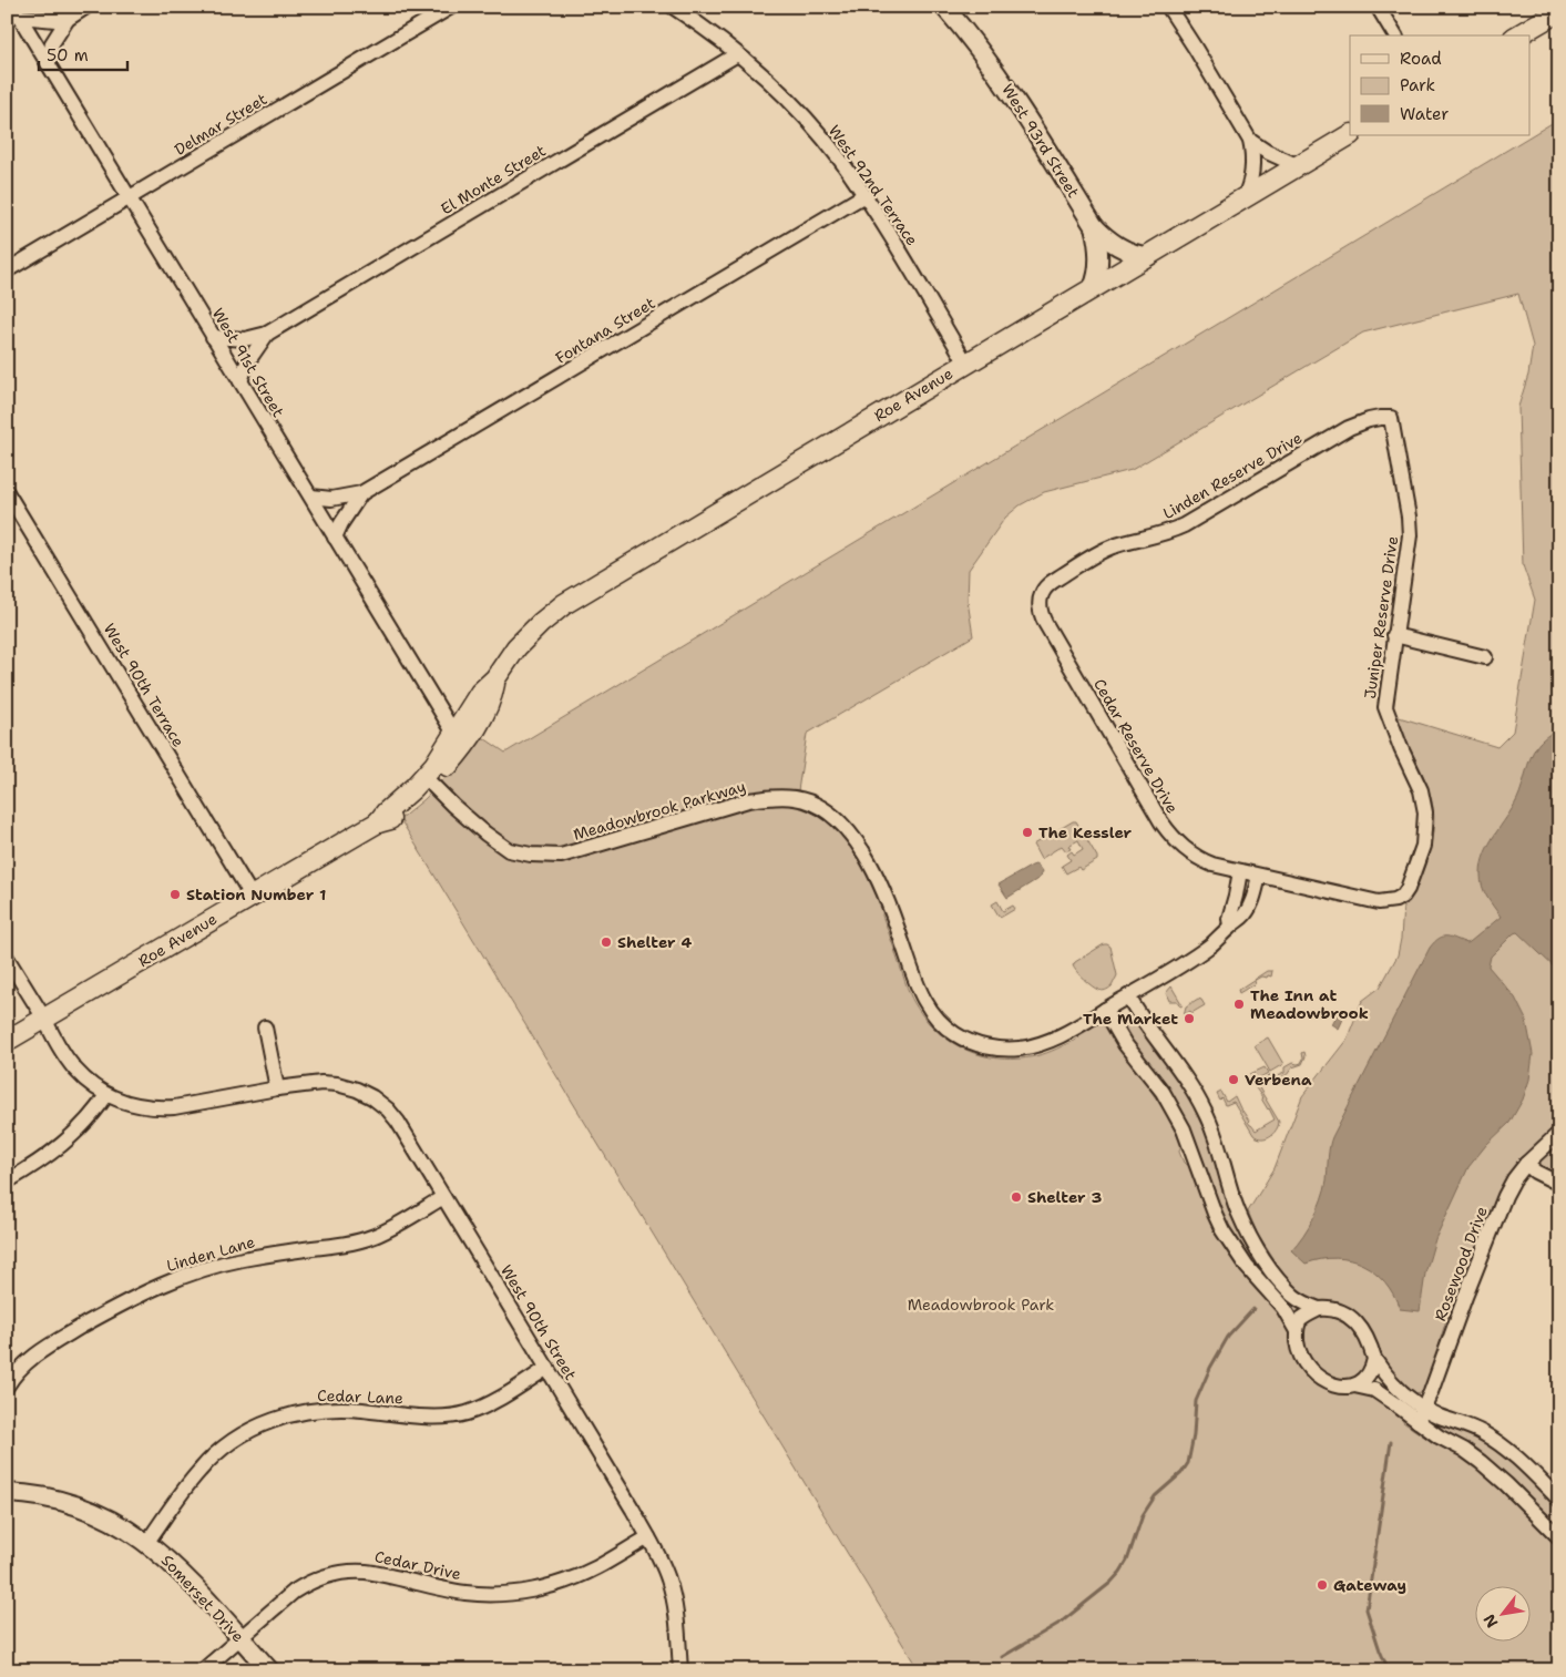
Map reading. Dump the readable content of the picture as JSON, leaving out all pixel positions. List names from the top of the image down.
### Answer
{
  "streets": {
    "main road": ["Roe Avenue"],
    "street": [
      "Delmar Street",
      "West 93rd Street",
      "El Monte Street",
      "West 92nd Terrace",
      "Fontana Street",
      "West 91st Street",
      "Linden Reserve Drive",
      "Juniper Reserve Drive",
      "West 90th Terrace",
      "Cedar Reserve Drive",
      "Meadowbrook Parkway",
      "Linden Lane",
      "Rosewood Drive",
      "West 90th Street",
      "Cedar Lane",
      "Cedar Drive",
      "Somerset Drive"
    ]
  },
  "crossings": [
    ["Delmar Street", "West 91st Street"],
    ["West 93rd Street", "Roe Avenue"],
    ["El Monte Street", "West 92nd Terrace"],
    ["El Monte Street", "West 91st Street"],
    ["West 92nd Terrace", "Fontana Street"],
    ["West 92nd Terrace", "Roe Avenue"],
    ["Fontana Street", "West 91st Street"],
    ["West 91st Street", "Roe Avenue"],
    ["Roe Avenue", "West 90th Terrace"],
    ["Roe Avenue", "Meadowbrook Parkway"],
    ["Roe Avenue", "West 90th Street"],
    ["Linden Reserve Drive", "Juniper Reserve Drive"],
    ["Linden Reserve Drive", "Cedar Reserve Drive"],
    ["Juniper Reserve Drive", "Cedar Reserve Drive"],
    ["Linden Lane", "West 90th Street"],
    ["West 90th Street", "Cedar Lane"],
    ["West 90th Street", "Cedar Drive"],
    ["Cedar Lane", "Somerset Drive"],
    ["Cedar Drive", "Somerset Drive"]
  ],
  "parks": ["Meadowbrook Park"],
  "places": [
    "The Kessler",
    "Station Number 1",
    "Shelter 4",
    "The Inn at Meadowbrook",
    "The Market",
    "Verbena",
    "Shelter 3",
    "Gateway"
  ],
  "legend": ["Road", "Park", "Water"],
  "scale_bar": "50 m",
  "north": "bottom left"
}
